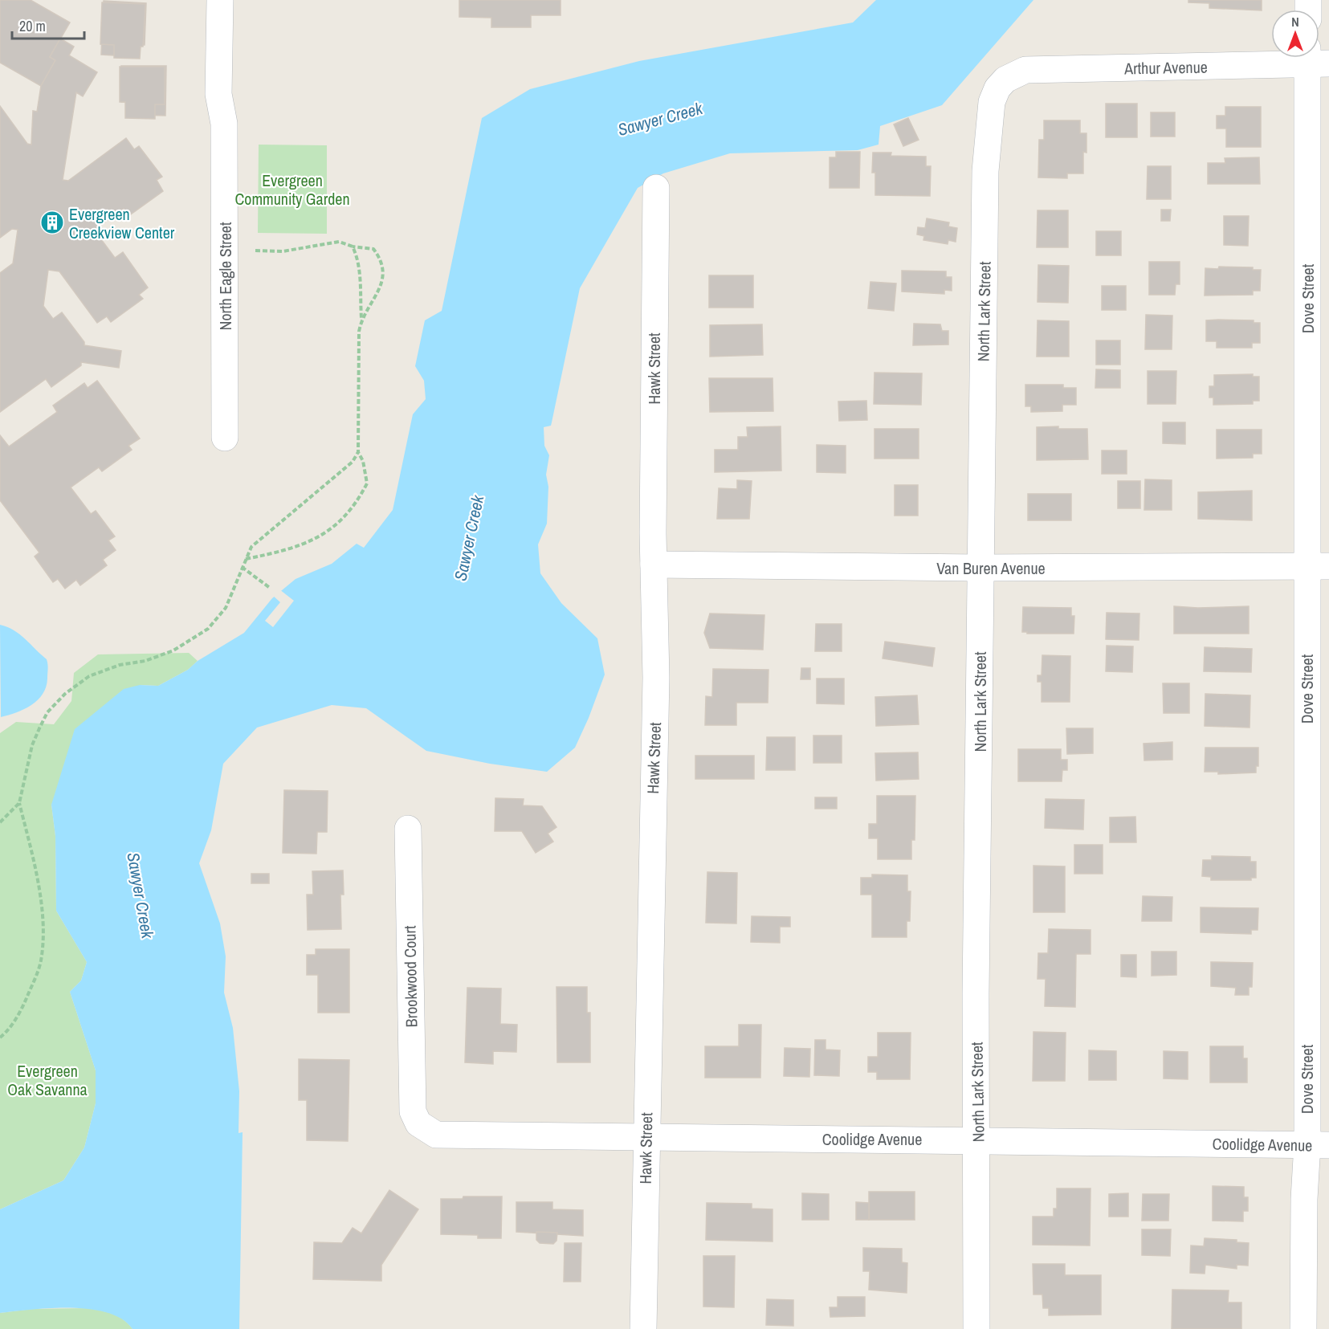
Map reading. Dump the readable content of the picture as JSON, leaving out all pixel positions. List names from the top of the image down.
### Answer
{
  "streets": {
    "street": [
      "Arthur Avenue",
      "North Eagle Street",
      "Dove Street",
      "North Lark Street",
      "Hawk Street",
      "Van Buren Avenue",
      "Brookwood Court",
      "Coolidge Avenue"
    ]
  },
  "crossings": [
    ["Arthur Avenue", "Dove Street"],
    ["Arthur Avenue", "North Lark Street"],
    ["Dove Street", "Van Buren Avenue"],
    ["Dove Street", "Coolidge Avenue"],
    ["North Lark Street", "Van Buren Avenue"],
    ["North Lark Street", "Coolidge Avenue"],
    ["Hawk Street", "Van Buren Avenue"],
    ["Hawk Street", "Coolidge Avenue"],
    ["Brookwood Court", "Coolidge Avenue"]
  ],
  "water": ["Sawyer Creek"],
  "parks": ["Evergreen Community Garden", "Evergreen Oak Savanna"],
  "places": {
    "building": ["Evergreen Creekview Center"]
  },
  "scale_bar": "20 m",
  "north": "top"
}
